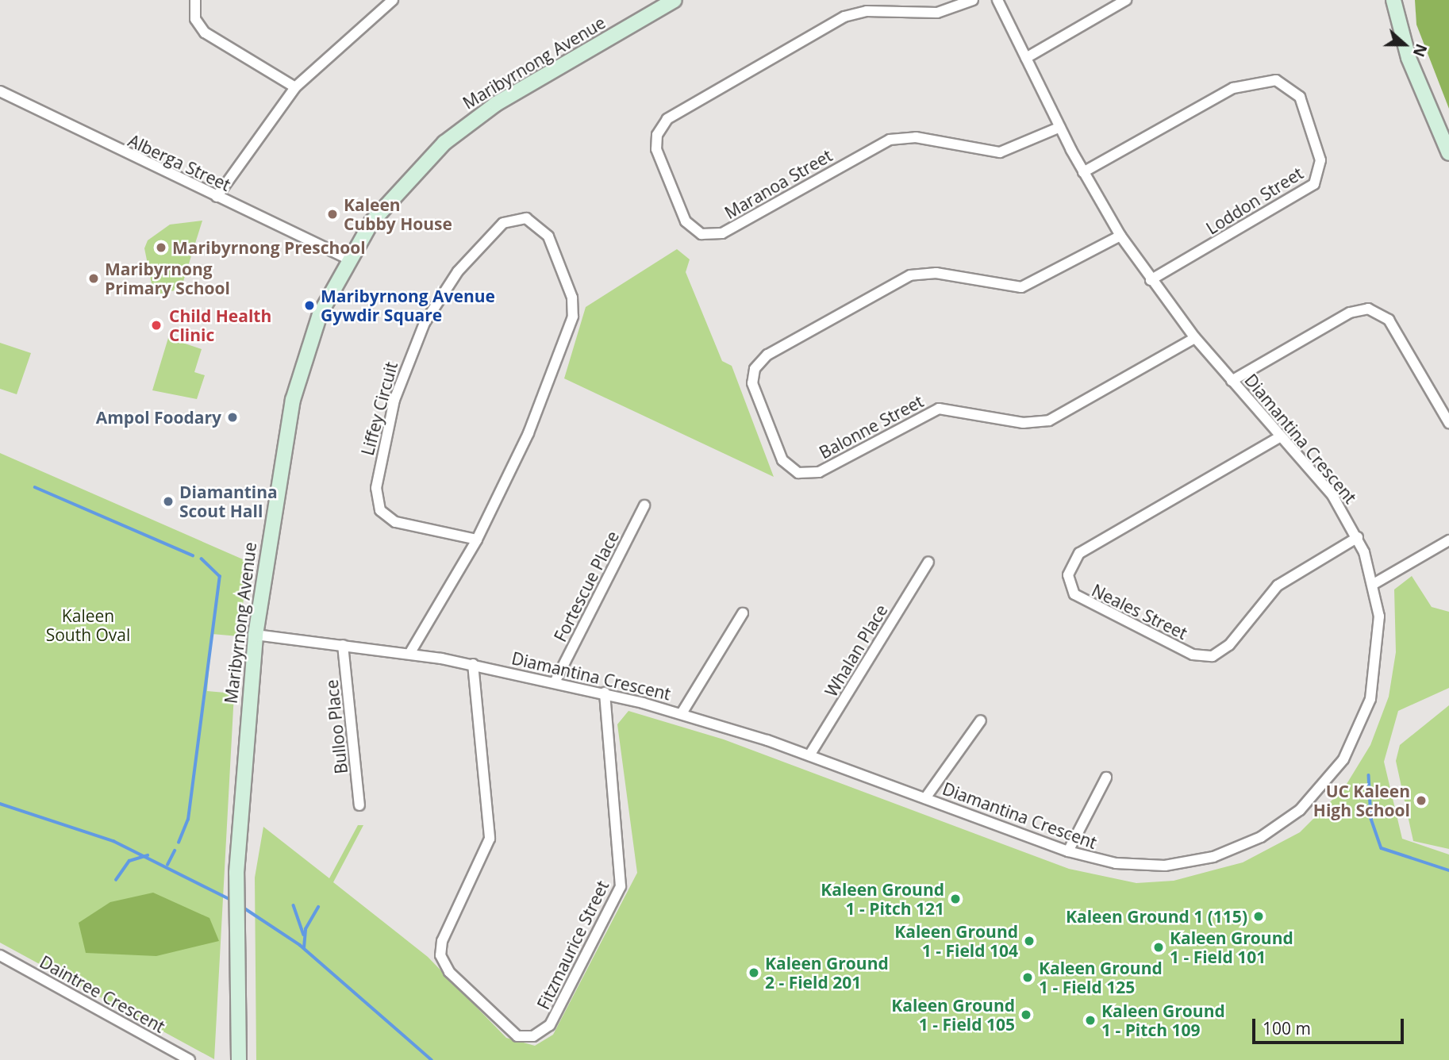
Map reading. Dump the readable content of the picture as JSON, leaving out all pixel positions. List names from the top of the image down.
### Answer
{
  "streets": {
    "street": [
      "Maribyrnong Avenue",
      "Alberga Street",
      "Maranoa Street",
      "Loddon Street",
      "Liffey Circuit",
      "Balonne Street",
      "Diamantina Crescent",
      "Fortescue Place",
      "Neales Street",
      "Whalan Place",
      "Bulloo Place",
      "Fitzmaurice Street",
      "Daintree Crescent"
    ]
  },
  "crossings": [
    ["Maribyrnong Avenue", "Alberga Street"],
    ["Maribyrnong Avenue", "Diamantina Crescent"],
    ["Maranoa Street", "Diamantina Crescent"],
    ["Loddon Street", "Diamantina Crescent"],
    ["Liffey Circuit", "Diamantina Crescent"],
    ["Balonne Street", "Diamantina Crescent"],
    ["Diamantina Crescent", "Fortescue Place"],
    ["Diamantina Crescent", "Neales Street"],
    ["Diamantina Crescent", "Whalan Place"],
    ["Diamantina Crescent", "Bulloo Place"],
    ["Diamantina Crescent", "Fitzmaurice Street"]
  ],
  "parks": ["Kaleen South Oval"],
  "places": [
    "Kaleen Cubby House",
    "Maribyrnong Preschool",
    "Maribyrnong Primary School",
    "Maribyrnong Avenue Gywdir Square",
    "Child Health Clinic",
    "Ampol Foodary",
    "Diamantina Scout Hall",
    "UC Kaleen High School",
    "Kaleen Ground 1 - Pitch 121",
    "Kaleen Ground 1 (115)",
    "Kaleen Ground 1 - Field 104",
    "Kaleen Ground 1 - Field 101",
    "Kaleen Ground 2 - Field 201",
    "Kaleen Ground 1 - Field 125",
    "Kaleen Ground 1 - Field 105",
    "Kaleen Ground 1 - Pitch 109"
  ],
  "scale_bar": "100 m",
  "north": "right"
}
